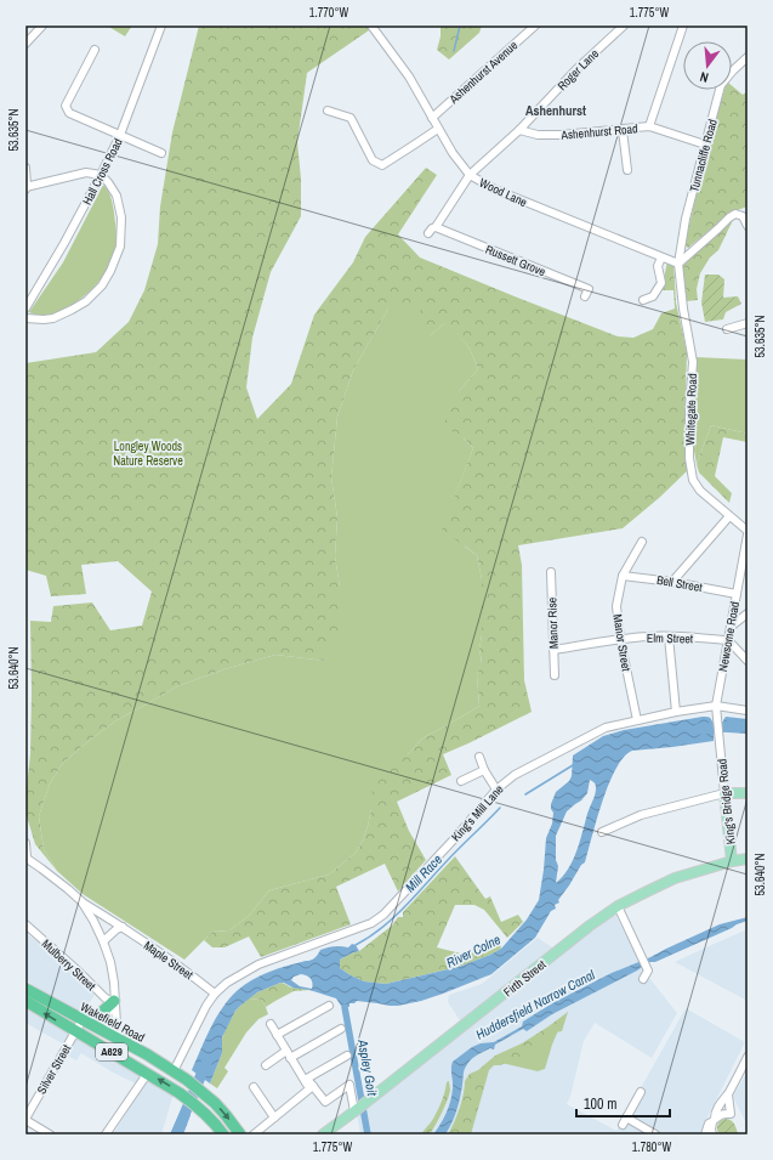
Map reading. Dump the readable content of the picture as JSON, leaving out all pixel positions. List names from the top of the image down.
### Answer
{
  "streets": {
    "highway": ["Wakefield Road", "A629"],
    "main road": ["King's Bridge Road", "Firth Street"],
    "street": [
      "Roger Lane",
      "Ashenhurst Avenue",
      "Ashenhurst Road",
      "Tunnacliffe Road",
      "Hall Cross Road",
      "Wood Lane",
      "Russett Grove",
      "Whitegate Road",
      "Bell Street",
      "Manor Rise",
      "Newsome Road",
      "Elm Street",
      "Manor Street",
      "King's Mill Lane",
      "Maple Street",
      "Mulberry Street",
      "Silver Street"
    ]
  },
  "crossings": [
    ["Roger Lane", "Ashenhurst Road"],
    ["Roger Lane", "Wood Lane"],
    ["Roger Lane", "Russett Grove"],
    ["Ashenhurst Avenue", "Wood Lane"],
    ["Ashenhurst Road", "Tunnacliffe Road"],
    ["Tunnacliffe Road", "Wood Lane"],
    ["Tunnacliffe Road", "Whitegate Road"],
    ["Wood Lane", "Whitegate Road"],
    ["Whitegate Road", "Newsome Road"],
    ["Bell Street", "Newsome Road"],
    ["Bell Street", "Manor Street"],
    ["Manor Rise", "Elm Street"],
    ["Newsome Road", "Elm Street"],
    ["Newsome Road", "King's Bridge Road"],
    ["Newsome Road", "King's Mill Lane"],
    ["Elm Street", "Manor Street"],
    ["Manor Street", "King's Mill Lane"],
    ["King's Bridge Road", "Firth Street"],
    ["King's Mill Lane", "Maple Street"],
    ["King's Mill Lane", "Wakefield Road"],
    ["Wakefield Road", "Silver Street"],
    ["A629", "Silver Street"]
  ],
  "districts": ["Ashenhurst"],
  "water": [
    "Mill Race",
    "River Colne",
    "Huddersfield Narrow Canal",
    "Aspley Goit"
  ],
  "parks": ["Longley Woods Nature Reserve"],
  "scale_bar": "100 m",
  "north": "bottom",
  "coordinates": [
    "1.770°W",
    "1.775°W",
    "53.635°N",
    "53.640°N",
    "1.780°W"
  ]
}
